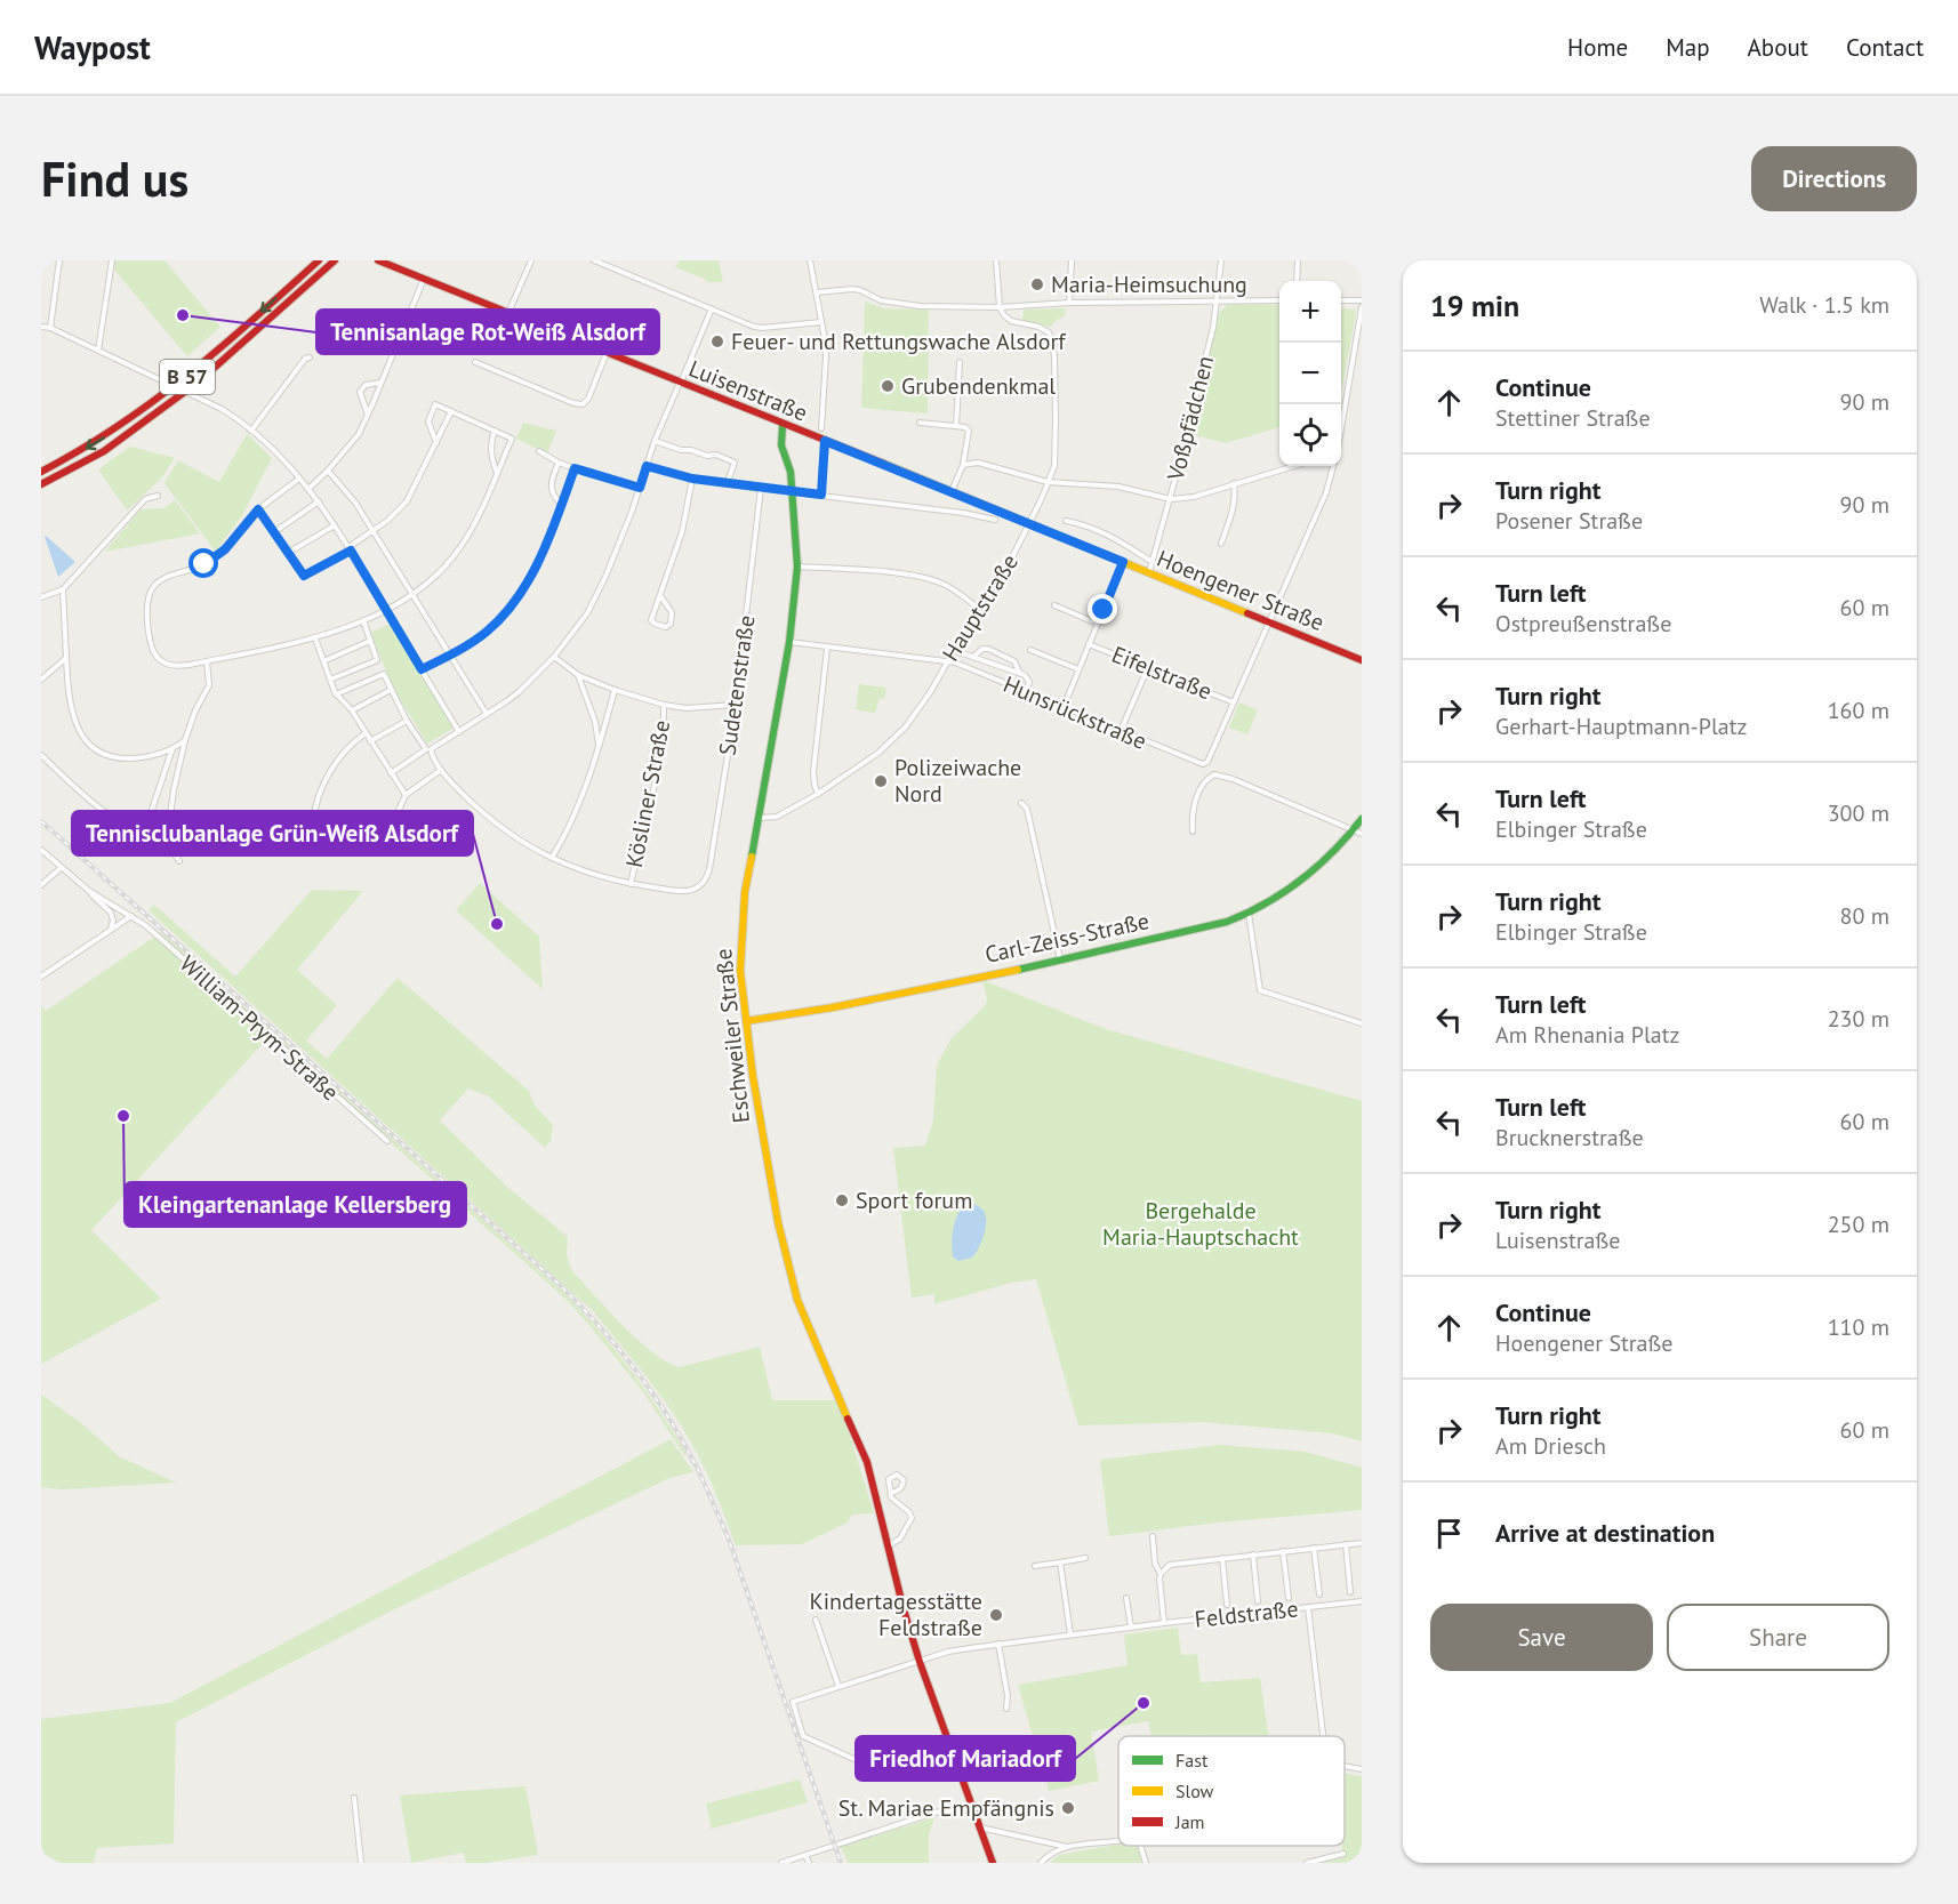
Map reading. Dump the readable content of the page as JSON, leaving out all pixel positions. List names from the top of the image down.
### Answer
{
  "streets": {
    "street": [
      "B 57",
      "Luisenstraße",
      "Voßpfädchen",
      "Hoengener Straße",
      "Hauptstraße",
      "Eifelstraße",
      "Sudetenstraße",
      "Hunsrückstraße",
      "Kösliner Straße",
      "Carl-Zeiss-Straße",
      "William-Prym-Straße",
      "Eschweiler Straße",
      "Feldstraße"
    ]
  },
  "crossings": [
    ["Luisenstraße", "Hoengener Straße"],
    ["Luisenstraße", "Hauptstraße"],
    ["Luisenstraße", "Eschweiler Straße"],
    ["Voßpfädchen", "Hoengener Straße"],
    ["Hoengener Straße", "Hauptstraße"],
    ["Hauptstraße", "Hunsrückstraße"],
    ["Hauptstraße", "Eschweiler Straße"],
    ["Eifelstraße", "Hunsrückstraße"],
    ["Sudetenstraße", "Kösliner Straße"],
    ["Hunsrückstraße", "Eschweiler Straße"],
    ["Carl-Zeiss-Straße", "Eschweiler Straße"],
    ["Eschweiler Straße", "Feldstraße"]
  ],
  "parks": ["Bergehalde Maria-Hauptschacht"],
  "places": [
    "Maria-Heimsuchung",
    "Tennisanlage Rot-Weiß Alsdorf",
    "Feuer- und Rettungswache Alsdorf",
    "Grubendenkmal",
    "Polizeiwache Nord",
    "Tennisclubanlage Grün-Weiß Alsdorf",
    "Kleingartenanlage Kellersberg",
    "Sport forum",
    "Kindertagesstätte Feldstraße",
    "Friedhof Mariadorf",
    "St. Mariae Empfängnis"
  ],
  "legend": ["Fast", "Slow", "Jam"],
  "page": {
    "header": "Waypost",
    "nav": [
      "Home",
      "Map",
      "About",
      "Contact"
    ],
    "buttons": [
      "Directions",
      ["Save", "Share"]
    ],
    "title": "Find us",
    "heading": ["19 min", "Walk · 1.5 km"],
    "map_buttons": ["+", "−"],
    "list": [
      ["Continue", "Stettiner Straße", "90 m"],
      ["Turn right", "Posener Straße", "90 m"],
      ["Turn left", "Ostpreußenstraße", "60 m"],
      ["Turn right", "Gerhart-Hauptmann-Platz", "160 m"],
      ["Turn left", "Elbinger Straße", "300 m"],
      ["Turn right", "Elbinger Straße", "80 m"],
      ["Turn left", "Am Rhenania Platz", "230 m"],
      ["Turn left", "Brucknerstraße", "60 m"],
      ["Turn right", "Luisenstraße", "250 m"],
      ["Continue", "Hoengener Straße", "110 m"],
      ["Turn right", "Am Driesch", "60 m"],
      "Arrive at destination"
    ]
  }
}
